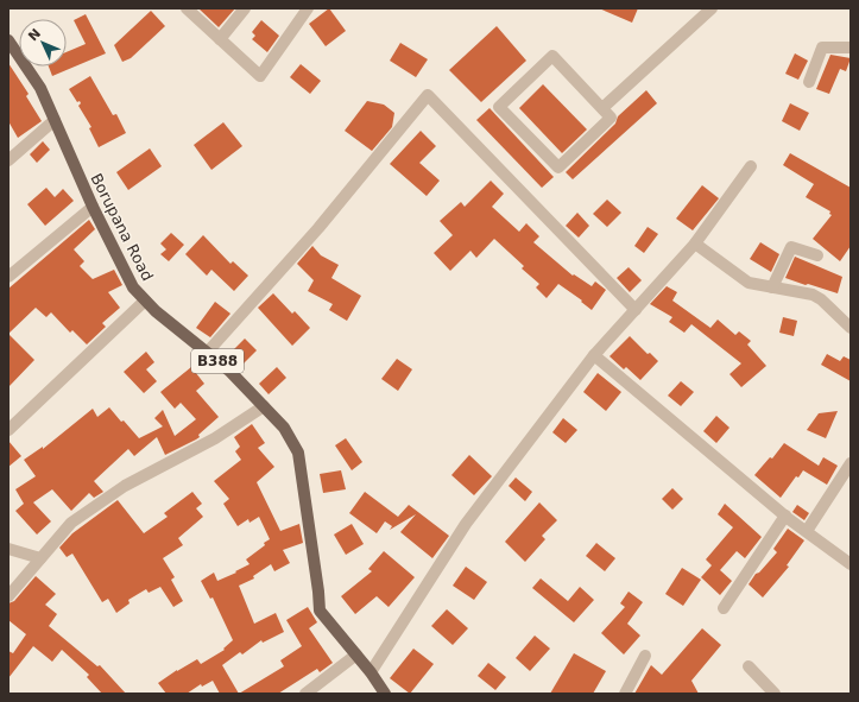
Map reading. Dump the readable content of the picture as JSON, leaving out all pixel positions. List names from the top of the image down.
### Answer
{
  "streets": {
    "main road": ["Borupana Road", "B388"]
  },
  "north": "top left"
}
